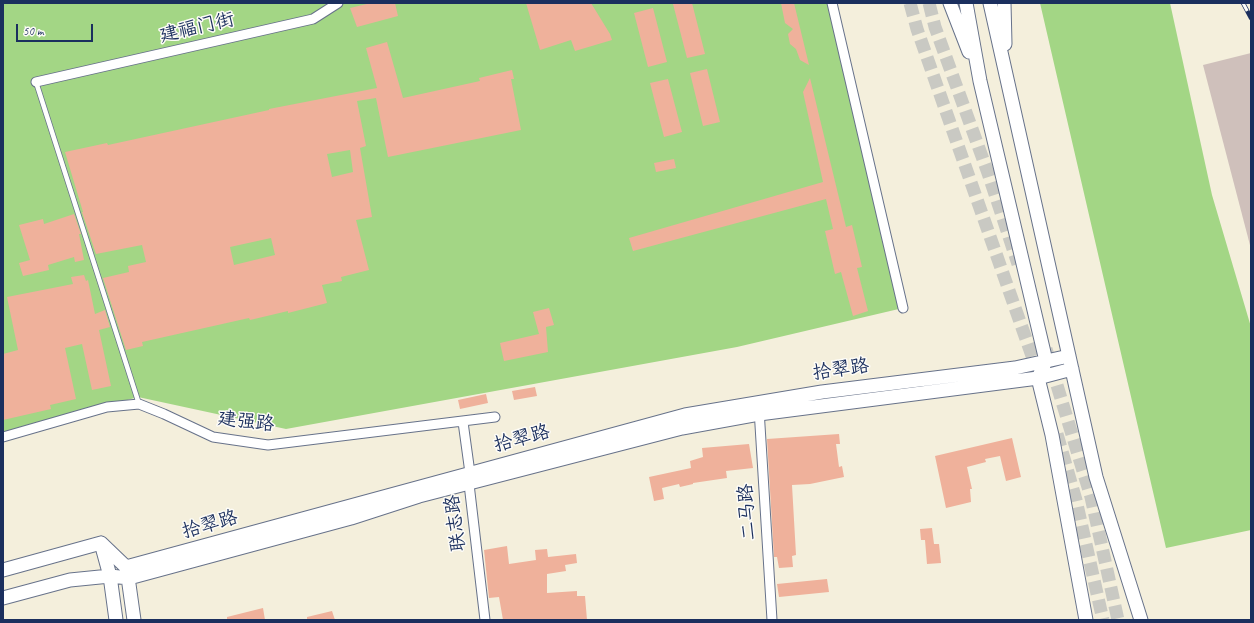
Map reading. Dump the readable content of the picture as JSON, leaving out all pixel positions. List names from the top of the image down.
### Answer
{
  "streets": {
    "main road": ["拾翠路"],
    "street": [
      "建福门街",
      "建强路",
      "二马路",
      "联志路"
    ]
  },
  "crossings": [
    ["拾翠路", "二马路"],
    ["拾翠路", "联志路"],
    ["建强路", "联志路"]
  ],
  "scale_bar": "50 m"
}
